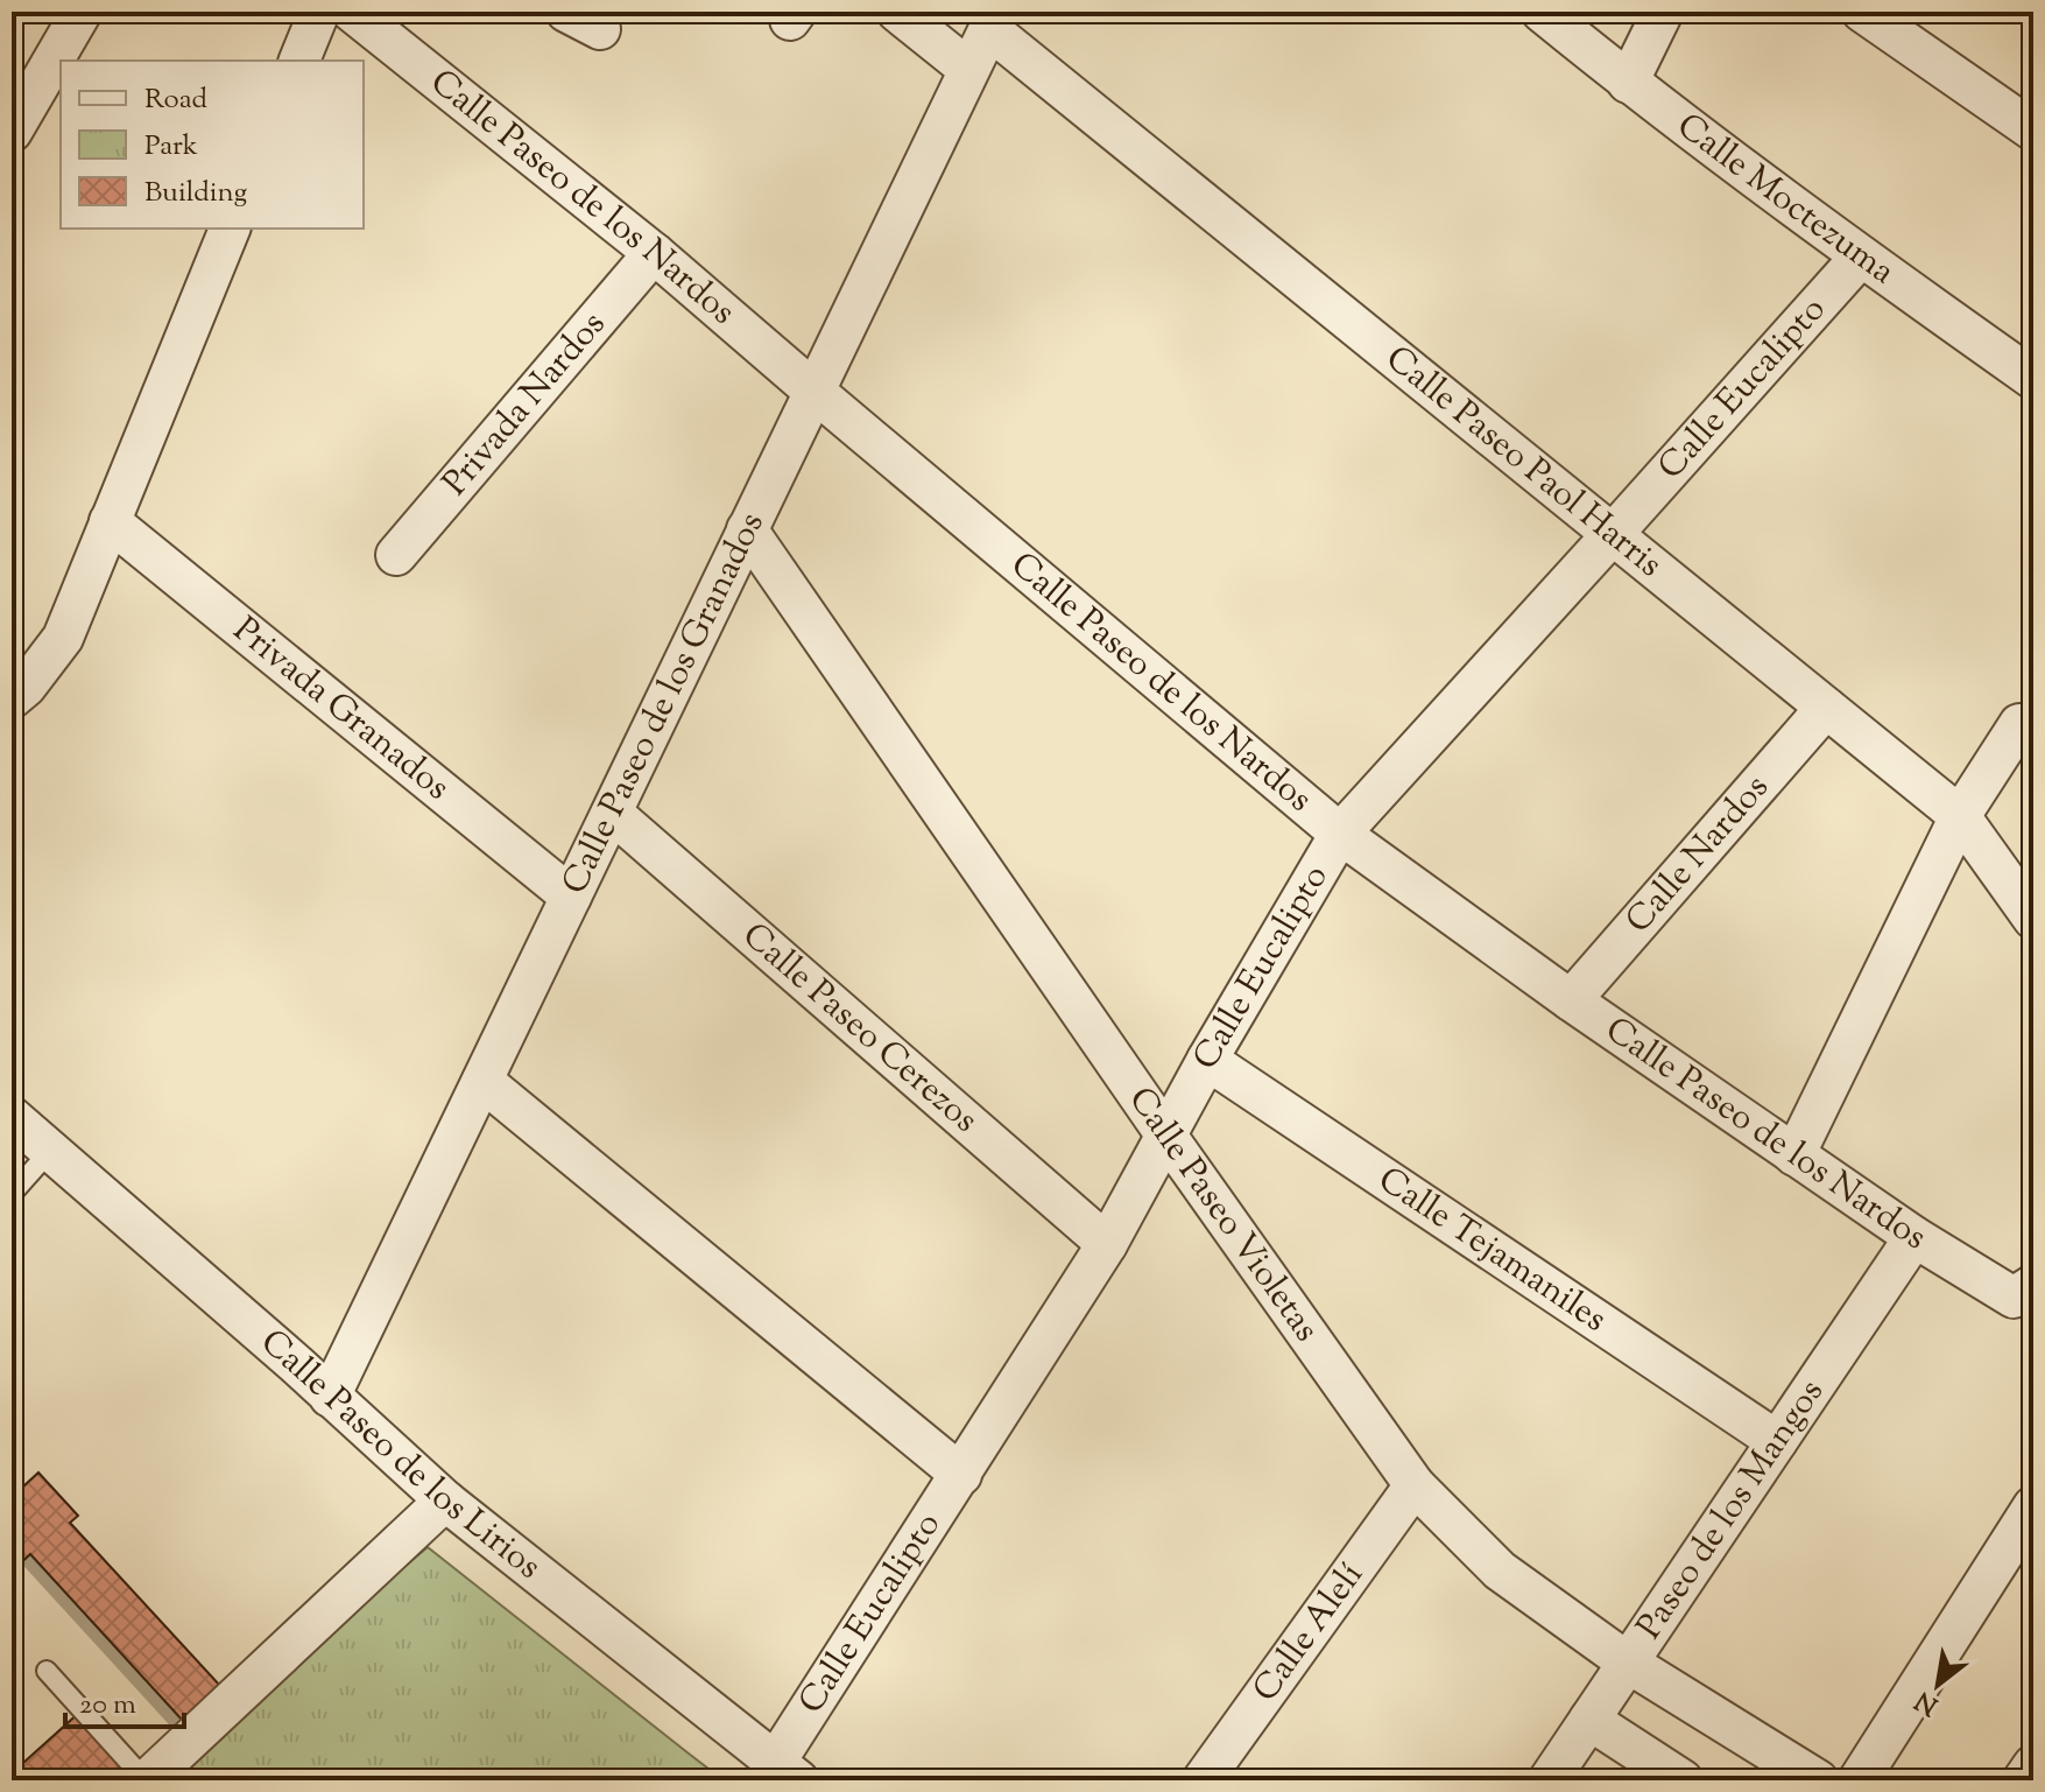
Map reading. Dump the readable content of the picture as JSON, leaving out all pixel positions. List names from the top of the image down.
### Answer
{
  "streets": {
    "street": [
      "Calle Paseo de los Nardos",
      "Calle Moctezuma",
      "Calle Eucalipto",
      "Privada Nardos",
      "Calle Paseo Paol Harris",
      "Calle Paseo de los Granados",
      "Privada Granados",
      "Calle Nardos",
      "Calle Paseo Cerezos",
      "Calle Paseo Violetas",
      "Calle Tejamaniles",
      "Calle Paseo de los Lirios",
      "Paseo de los Mangos",
      "Calle Alelí"
    ]
  },
  "crossings": [
    ["Calle Paseo de los Nardos", "Calle Eucalipto"],
    ["Calle Paseo de los Nardos", "Privada Nardos"],
    ["Calle Paseo de los Nardos", "Calle Paseo de los Granados"],
    ["Calle Paseo de los Nardos", "Calle Nardos"],
    ["Calle Paseo de los Nardos", "Paseo de los Mangos"],
    ["Calle Moctezuma", "Calle Eucalipto"],
    ["Calle Eucalipto", "Calle Paseo Paol Harris"],
    ["Calle Eucalipto", "Calle Paseo Cerezos"],
    ["Calle Eucalipto", "Calle Paseo Violetas"],
    ["Calle Eucalipto", "Calle Tejamaniles"],
    ["Calle Eucalipto", "Calle Paseo de los Lirios"],
    ["Calle Paseo Paol Harris", "Calle Paseo de los Granados"],
    ["Calle Paseo Paol Harris", "Calle Nardos"],
    ["Calle Paseo de los Granados", "Privada Granados"],
    ["Calle Paseo de los Granados", "Calle Paseo Cerezos"],
    ["Calle Paseo de los Granados", "Calle Paseo Violetas"],
    ["Calle Paseo de los Granados", "Calle Paseo de los Lirios"],
    ["Calle Paseo Violetas", "Paseo de los Mangos"],
    ["Calle Paseo Violetas", "Calle Alelí"],
    ["Calle Tejamaniles", "Paseo de los Mangos"]
  ],
  "legend": ["Road", "Park", "Building"],
  "scale_bar": "20 m",
  "north": "bottom left"
}
